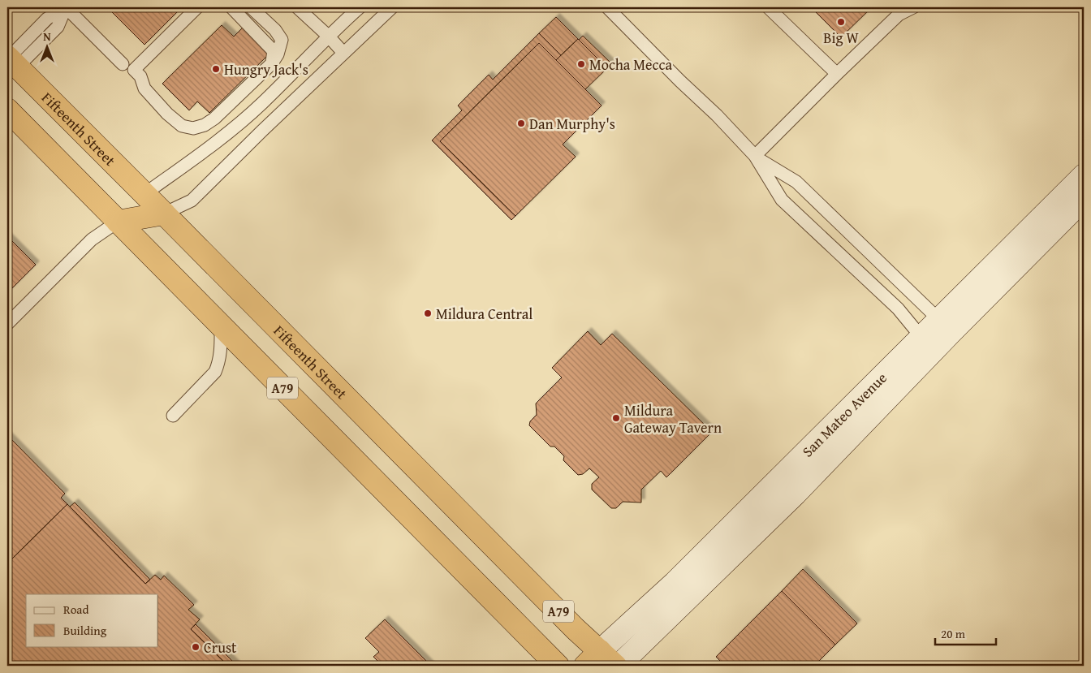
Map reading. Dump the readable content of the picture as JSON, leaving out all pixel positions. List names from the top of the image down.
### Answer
{
  "streets": {
    "highway": ["Fifteenth Street", "A79"],
    "street": ["San Mateo Avenue"]
  },
  "crossings": [
    ["Fifteenth Street", "San Mateo Avenue"]
  ],
  "places": [
    "Big W",
    "Mocha Mecca",
    "Hungry Jack's",
    "Dan Murphy's",
    "Mildura Central",
    "Mildura Gateway Tavern",
    "Crust"
  ],
  "legend": ["Road", "Building"],
  "scale_bar": "20 m",
  "north": "top"
}
